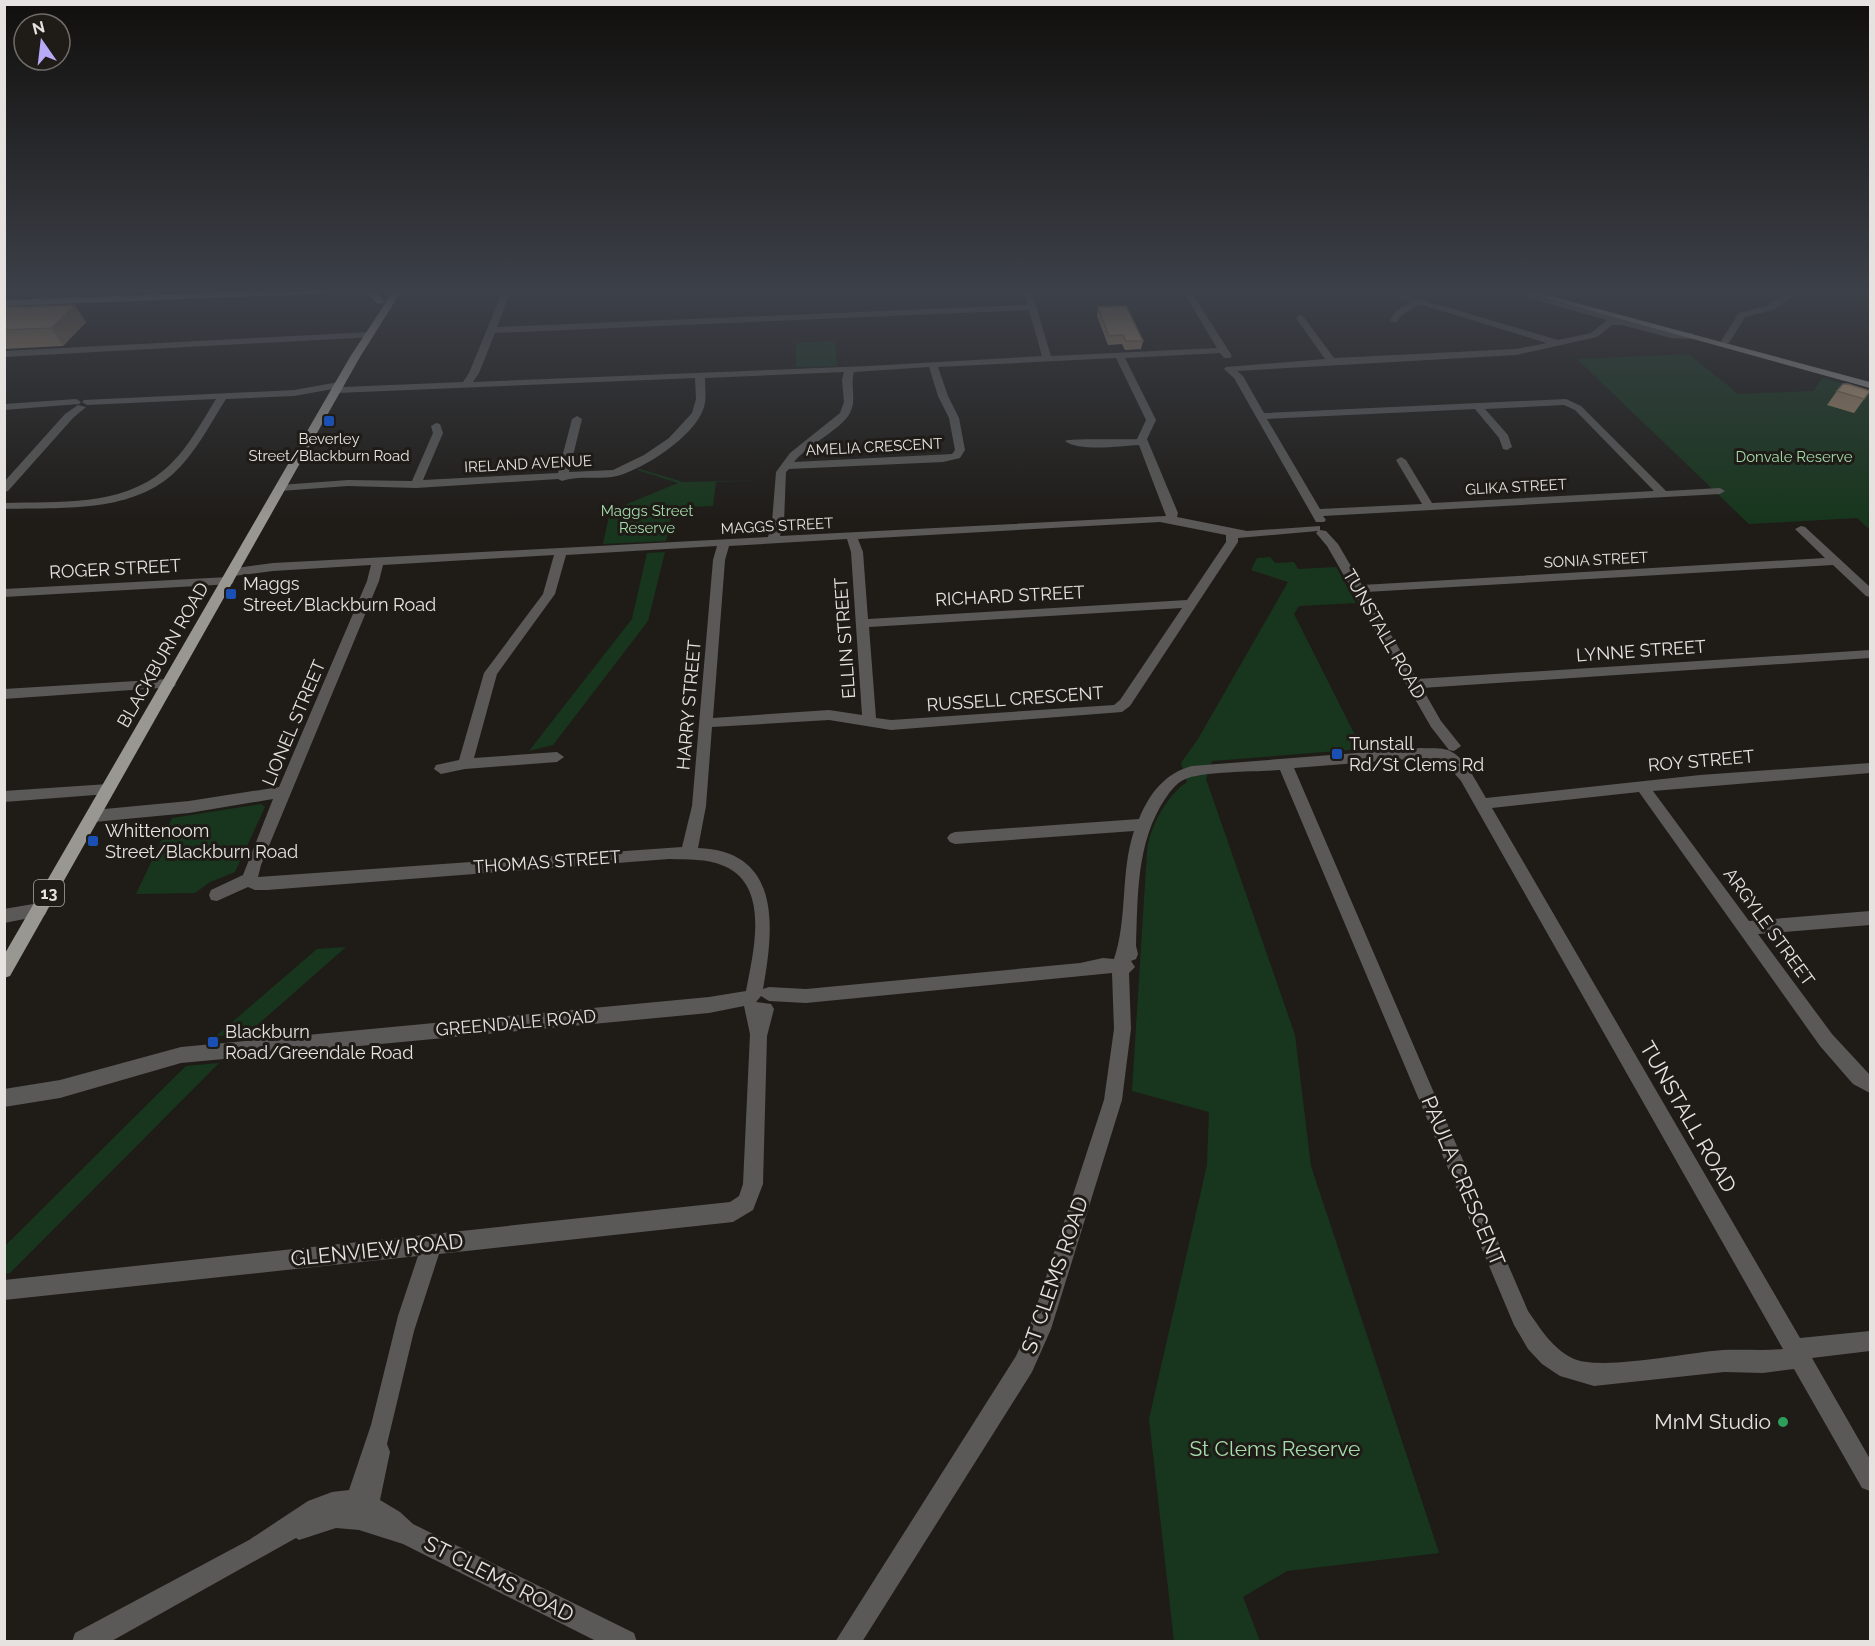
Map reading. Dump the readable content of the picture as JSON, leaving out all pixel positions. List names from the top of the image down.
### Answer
{
  "streets": {
    "main road": ["BLACKBURN ROAD", "13"],
    "street": [
      "AMELIA CRESCENT",
      "IRELAND AVENUE",
      "GLIKA STREET",
      "MAGGS STREET",
      "SONIA STREET",
      "ROGER STREET",
      "RICHARD STREET",
      "TUNSTALL ROAD",
      "ELLIN STREET",
      "LYNNE STREET",
      "RUSSELL CRESCENT",
      "HARRY STREET",
      "LIONEL STREET",
      "ROY STREET",
      "THOMAS STREET",
      "ARGYLE STREET",
      "GREENDALE ROAD",
      "PAULA CRESCENT",
      "GLENVIEW ROAD",
      "ST CLEMS ROAD"
    ]
  },
  "crossings": [
    ["IRELAND AVENUE", "BLACKBURN ROAD"],
    ["GLIKA STREET", "TUNSTALL ROAD"],
    ["MAGGS STREET", "ROGER STREET"],
    ["MAGGS STREET", "TUNSTALL ROAD"],
    ["MAGGS STREET", "ELLIN STREET"],
    ["MAGGS STREET", "BLACKBURN ROAD"],
    ["MAGGS STREET", "RUSSELL CRESCENT"],
    ["MAGGS STREET", "HARRY STREET"],
    ["MAGGS STREET", "LIONEL STREET"],
    ["SONIA STREET", "TUNSTALL ROAD"],
    ["ROGER STREET", "BLACKBURN ROAD"],
    ["RICHARD STREET", "ELLIN STREET"],
    ["RICHARD STREET", "RUSSELL CRESCENT"],
    ["TUNSTALL ROAD", "LYNNE STREET"],
    ["TUNSTALL ROAD", "ROY STREET"],
    ["TUNSTALL ROAD", "PAULA CRESCENT"],
    ["TUNSTALL ROAD", "ST CLEMS ROAD"],
    ["ELLIN STREET", "RUSSELL CRESCENT"],
    ["RUSSELL CRESCENT", "HARRY STREET"],
    ["HARRY STREET", "THOMAS STREET"],
    ["LIONEL STREET", "THOMAS STREET"],
    ["ROY STREET", "ARGYLE STREET"],
    ["THOMAS STREET", "GREENDALE ROAD"],
    ["THOMAS STREET", "GLENVIEW ROAD"],
    ["GREENDALE ROAD", "ST CLEMS ROAD"],
    ["PAULA CRESCENT", "ST CLEMS ROAD"]
  ],
  "parks": ["Donvale Reserve", "Maggs Street Reserve", "St Clems Reserve"],
  "places": {
    "transit": [
      "Beverley Street/Blackburn Road",
      "Maggs Street/Blackburn Road",
      "Tunstall Rd/St Clems Rd",
      "Whittenoom Street/Blackburn Road",
      "Blackburn Road/Greendale Road"
    ],
    "other": ["MnM Studio"]
  },
  "north": "top"
}
